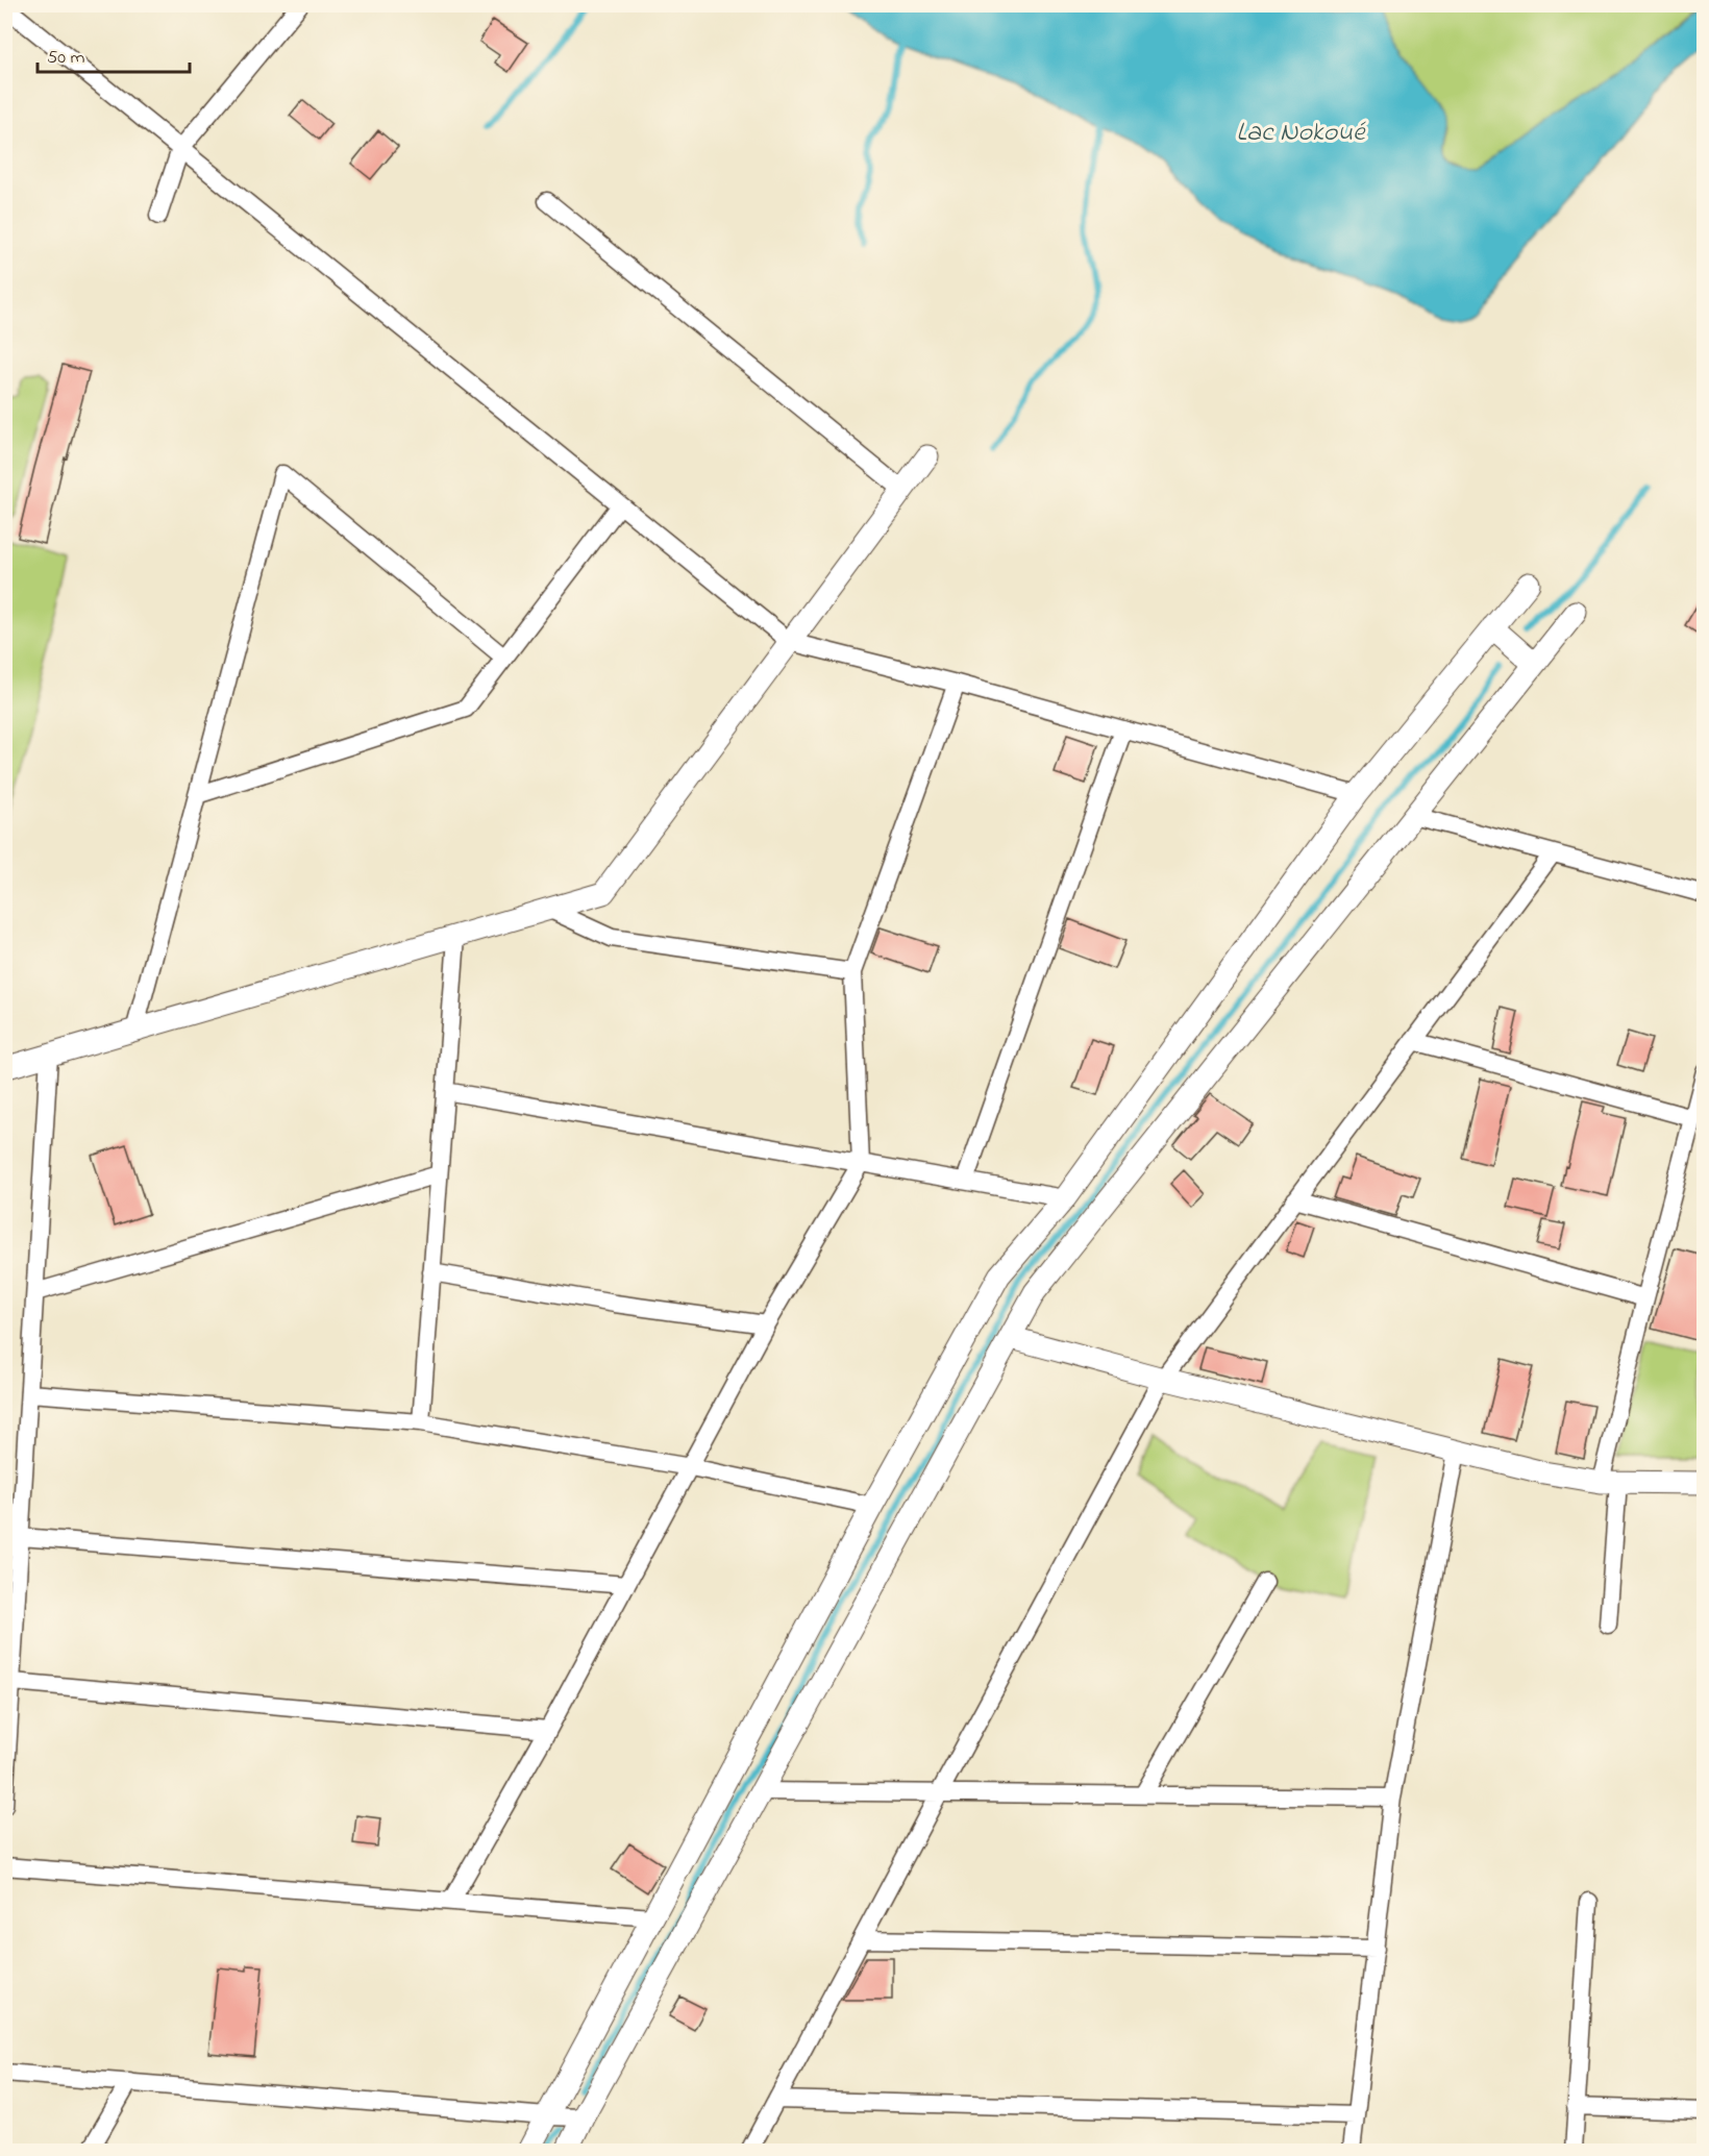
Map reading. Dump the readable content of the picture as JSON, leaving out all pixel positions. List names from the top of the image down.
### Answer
{
  "water": ["Lac Nokoué"],
  "scale_bar": "50 m"
}
